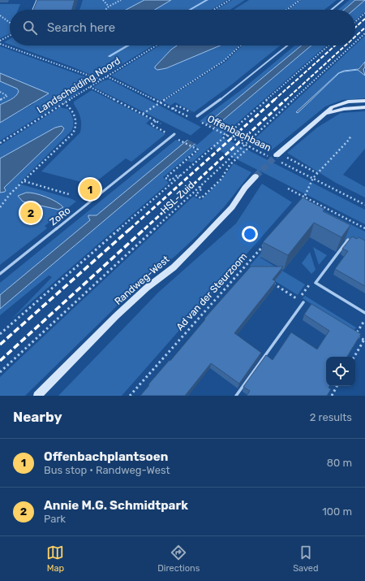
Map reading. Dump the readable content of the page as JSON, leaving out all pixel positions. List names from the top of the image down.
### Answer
{
  "streets": {
    "main road": ["Randweg-West"],
    "lane": ["ZoRo"],
    "path": [
      "Landscheiding Noord",
      "Offenbachbaan",
      "HSL-Zuid",
      "Ad van der Steurzoom"
    ]
  },
  "crossings": [
    ["Landscheiding Noord", "Offenbachbaan"]
  ],
  "page": {
    "search": "Search here",
    "pins": ["1", "2"],
    "heading": ["Nearby", "2 results"],
    "list": [
      {
        "mark": "1",
        "name": "Offenbachplantsoen",
        "note": "Bus stop · Randweg-West",
        "value": "80 m"
      },
      {
        "mark": "2",
        "name": "Annie M.G. Schmidtpark",
        "note": "Park",
        "value": "100 m"
      }
    ],
    "nav": ["Map", "Directions", "Saved"]
  }
}
